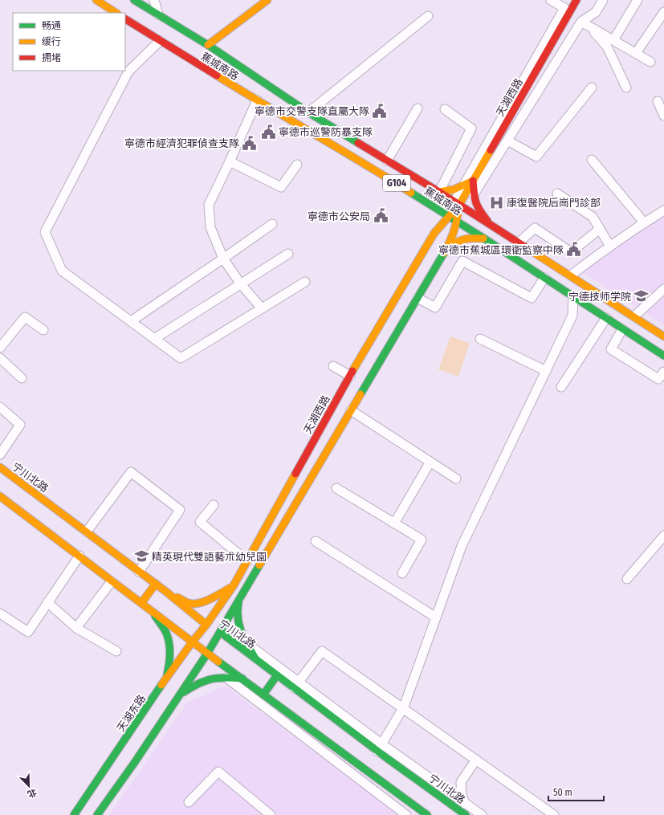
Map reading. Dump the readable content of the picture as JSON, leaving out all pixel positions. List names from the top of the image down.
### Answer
{
  "streets": {
    "main road": [
      "蕉城南路",
      "天湖西路",
      "G104",
      "宁川北路",
      "天湖东路"
    ]
  },
  "crossings": [
    ["蕉城南路", "天湖西路"],
    ["天湖西路", "宁川北路"],
    ["天湖西路", "天湖东路"],
    ["宁川北路", "天湖东路"]
  ],
  "places": {
    "public building": [
      "寧德市交警支隊直屬大隊",
      "寧德市巡警防暴支隊",
      "寧德市經濟犯罪偵查支隊",
      "寧德市公安局",
      "寧德市蕉城區環衛監察中隊"
    ],
    "hospital": ["康復醫院后崗門診部"],
    "school or university": ["宁德技师学院", "精英現代雙語藝朮幼兒園"]
  },
  "legend": ["畅通", "缓行", "拥堵"],
  "scale_bar": "50 m",
  "north": "bottom right"
}
